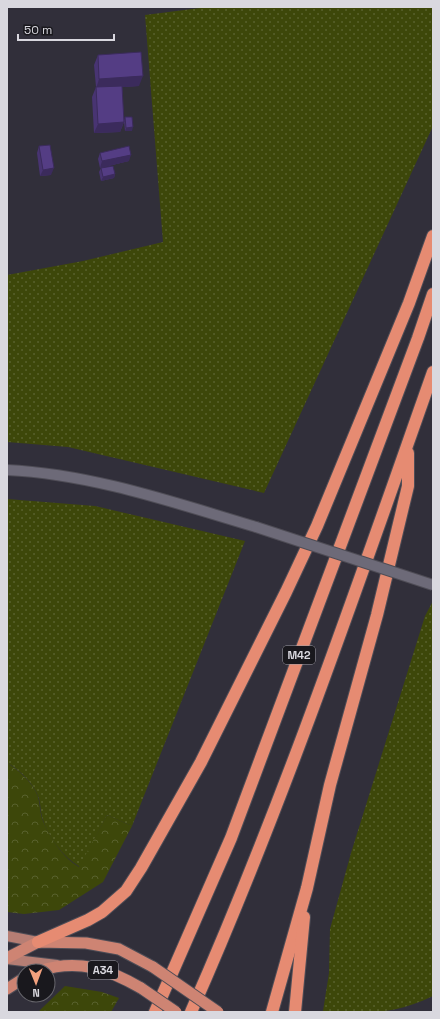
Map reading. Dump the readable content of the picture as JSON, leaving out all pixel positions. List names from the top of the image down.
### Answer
{
  "streets": {
    "highway": ["M42", "A34"]
  },
  "scale_bar": "50 m",
  "north": "bottom"
}
